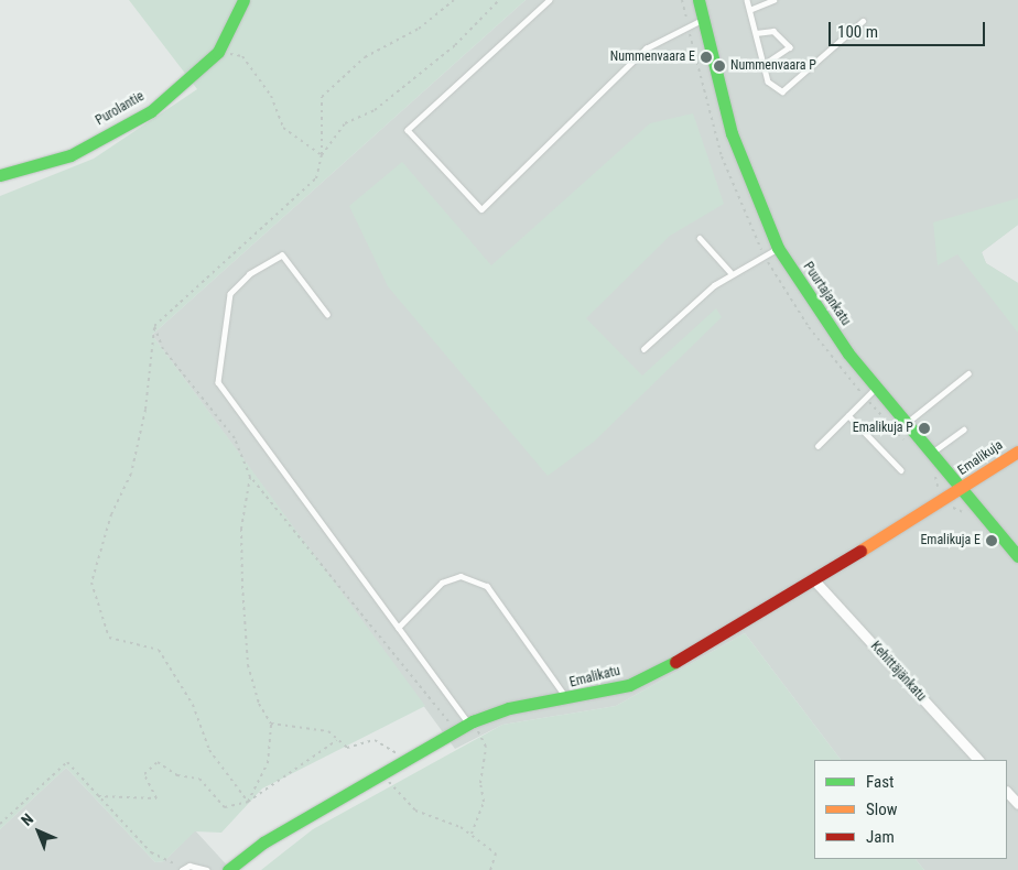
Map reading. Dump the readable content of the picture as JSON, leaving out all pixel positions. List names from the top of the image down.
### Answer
{
  "streets": {
    "street": [
      "Purolantie",
      "Puurtajankatu",
      "Emalikuja",
      "Kehittäjänkatu",
      "Emalikatu"
    ]
  },
  "crossings": [
    ["Puurtajankatu", "Emalikuja"],
    ["Puurtajankatu", "Emalikatu"],
    ["Emalikuja", "Emalikatu"],
    ["Kehittäjänkatu", "Emalikatu"]
  ],
  "places": [
    "Nummenvaara E",
    "Nummenvaara P",
    "Emalikuja P",
    "Emalikuja E"
  ],
  "legend": ["Fast", "Slow", "Jam"],
  "scale_bar": "100 m",
  "north": "top left"
}
